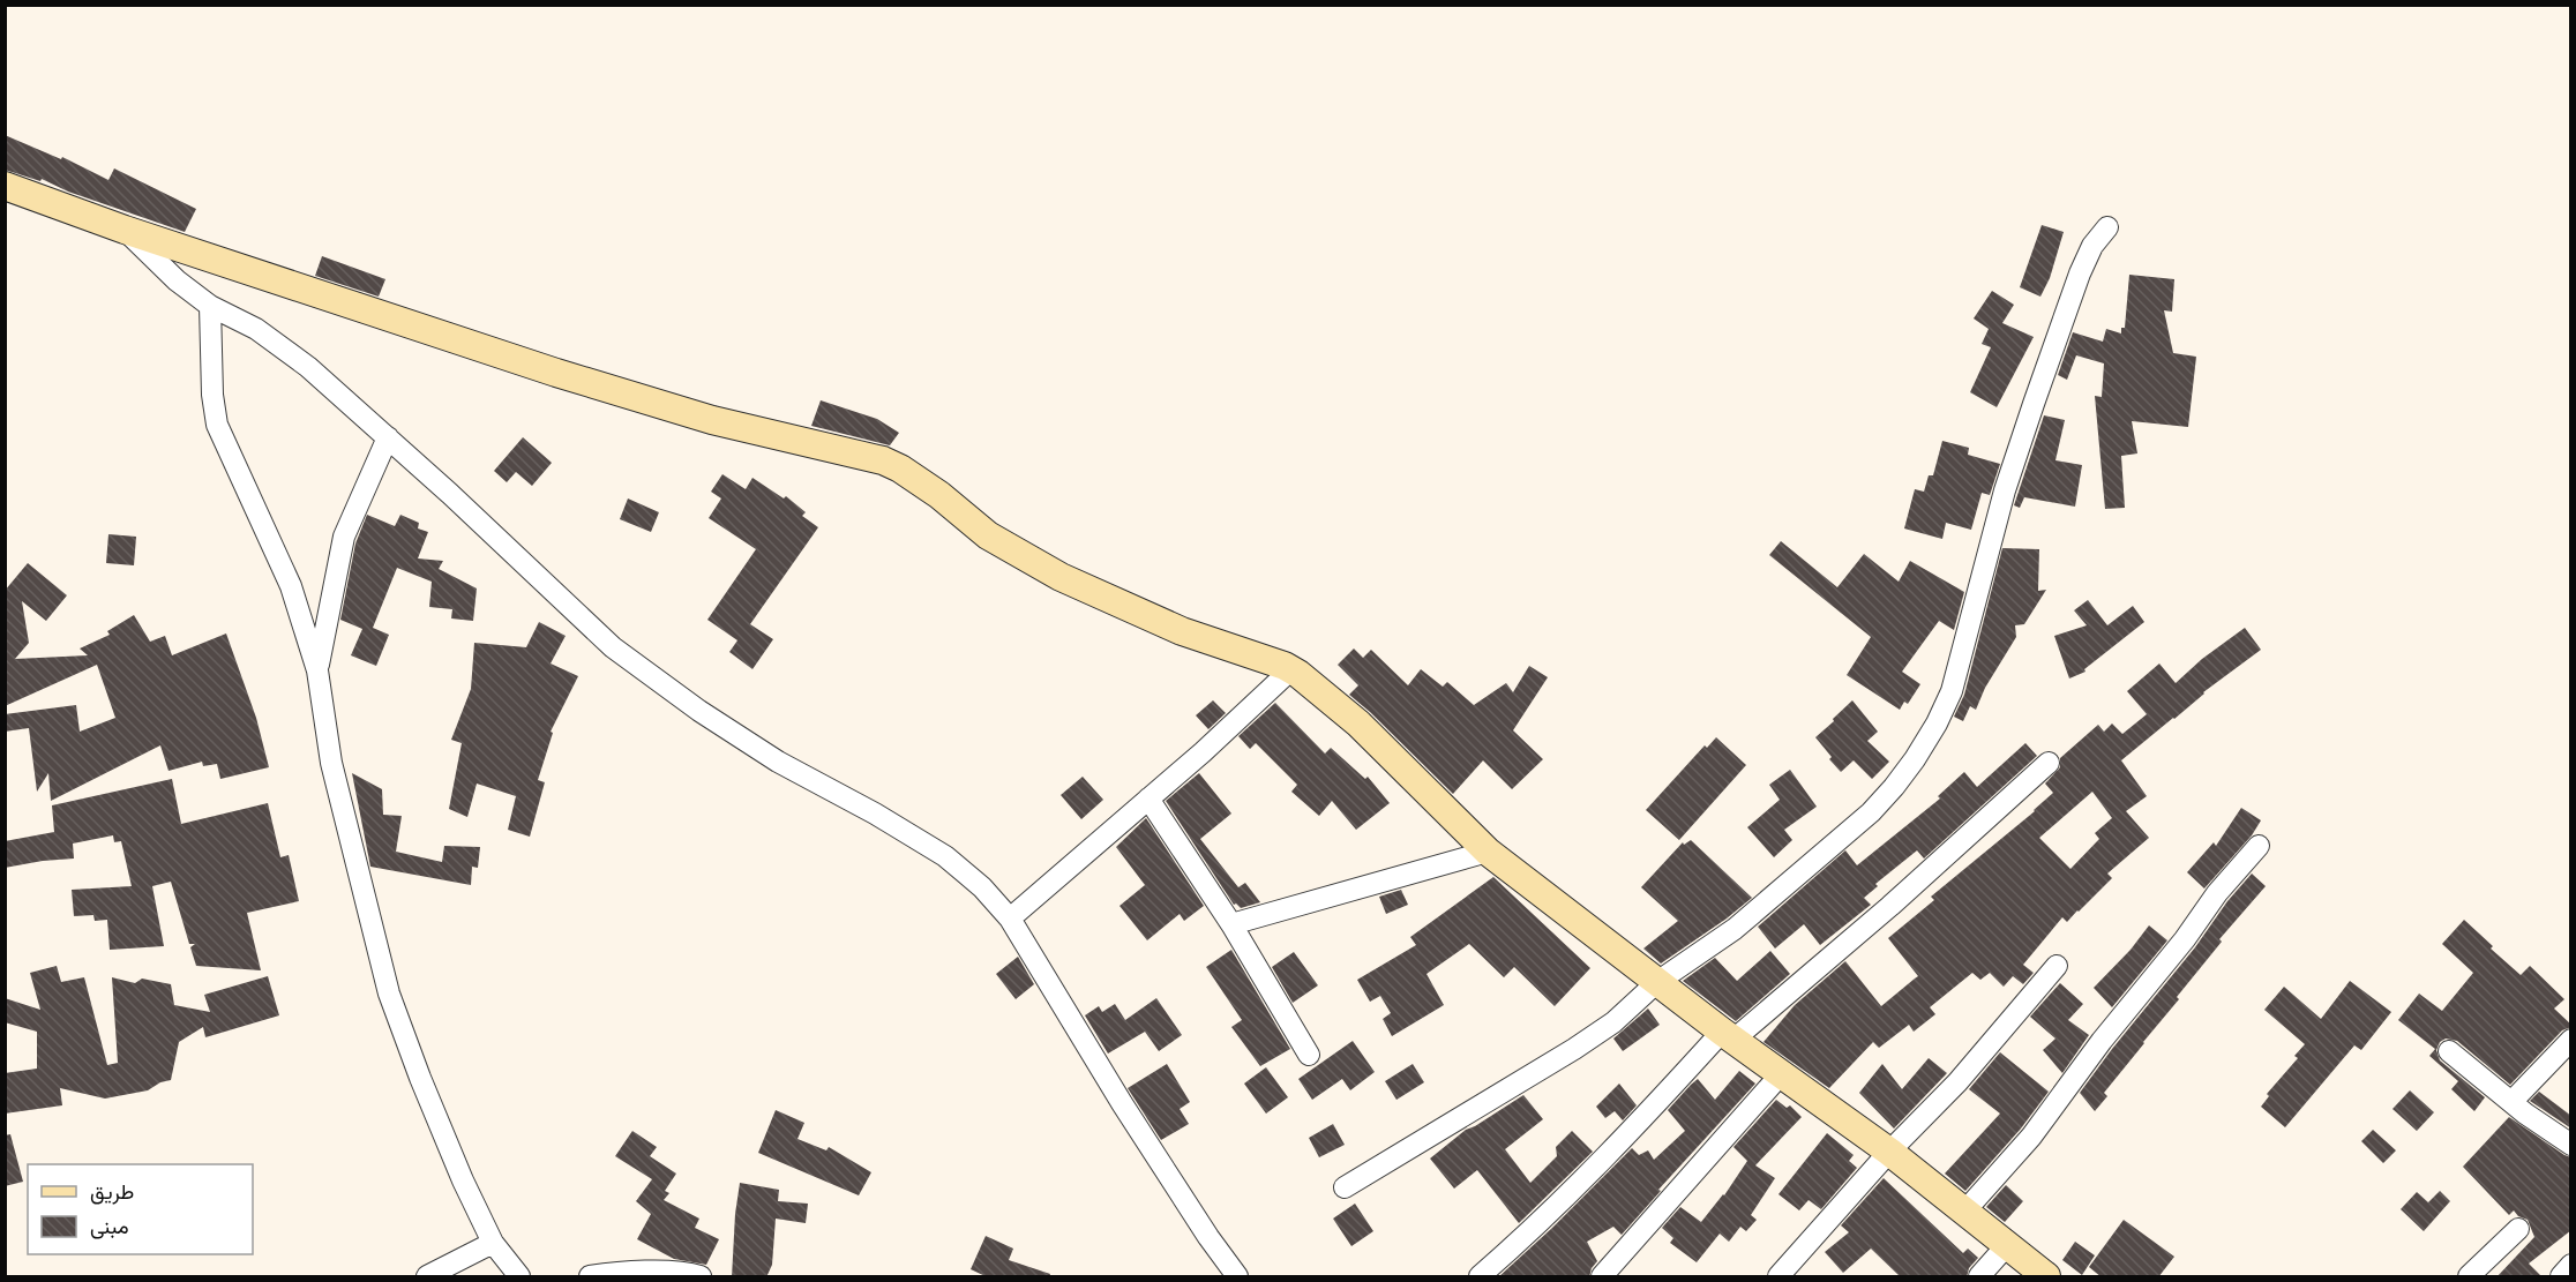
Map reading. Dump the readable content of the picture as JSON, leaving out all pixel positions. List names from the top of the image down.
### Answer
{
  "legend": ["طريق", "مبنى"]
}
